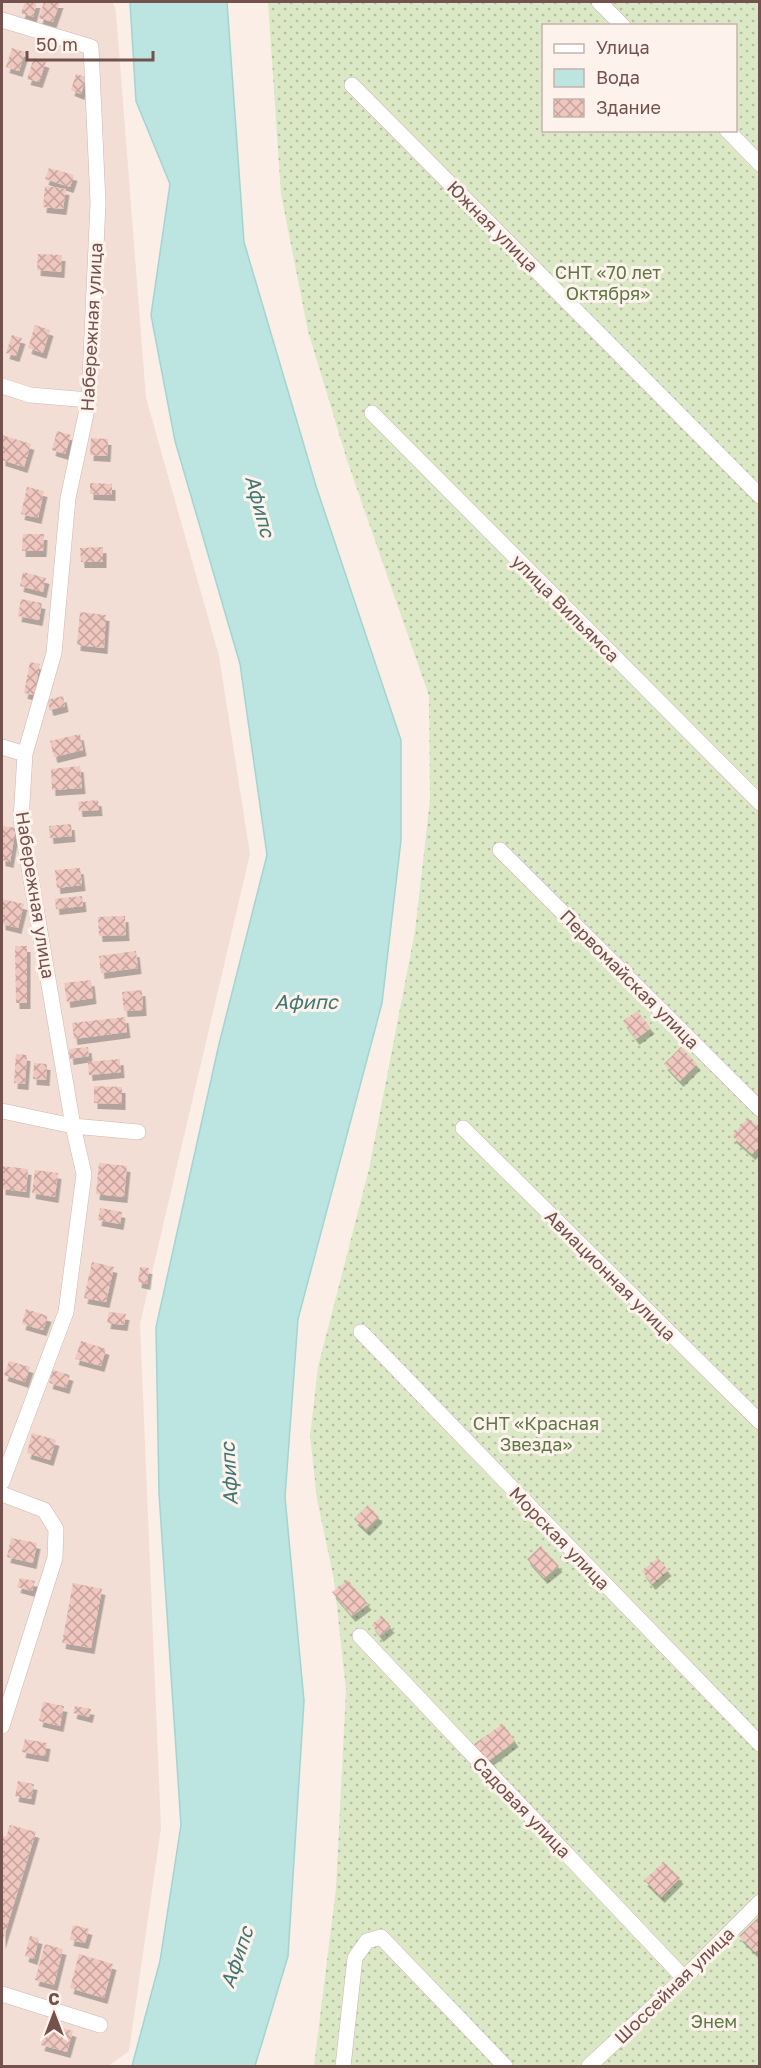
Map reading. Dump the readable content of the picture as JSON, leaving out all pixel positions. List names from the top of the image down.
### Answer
{
  "streets": {
    "street": [
      "Южная улица",
      "Набережная улица",
      "улица Вильямса",
      "Первомайская улица",
      "Авиационная улица",
      "Морская улица",
      "Садовая улица",
      "Шоссейная улица"
    ]
  },
  "crossings": [
    ["Садовая улица", "Шоссейная улица"]
  ],
  "water": ["Афипс"],
  "parks": ["СНТ «70 лет Октября»", "СНТ «Красная Звезда»", "Энем"],
  "legend": ["Улица", "Вода", "Здание"],
  "scale_bar": "50 m",
  "north": "top"
}
